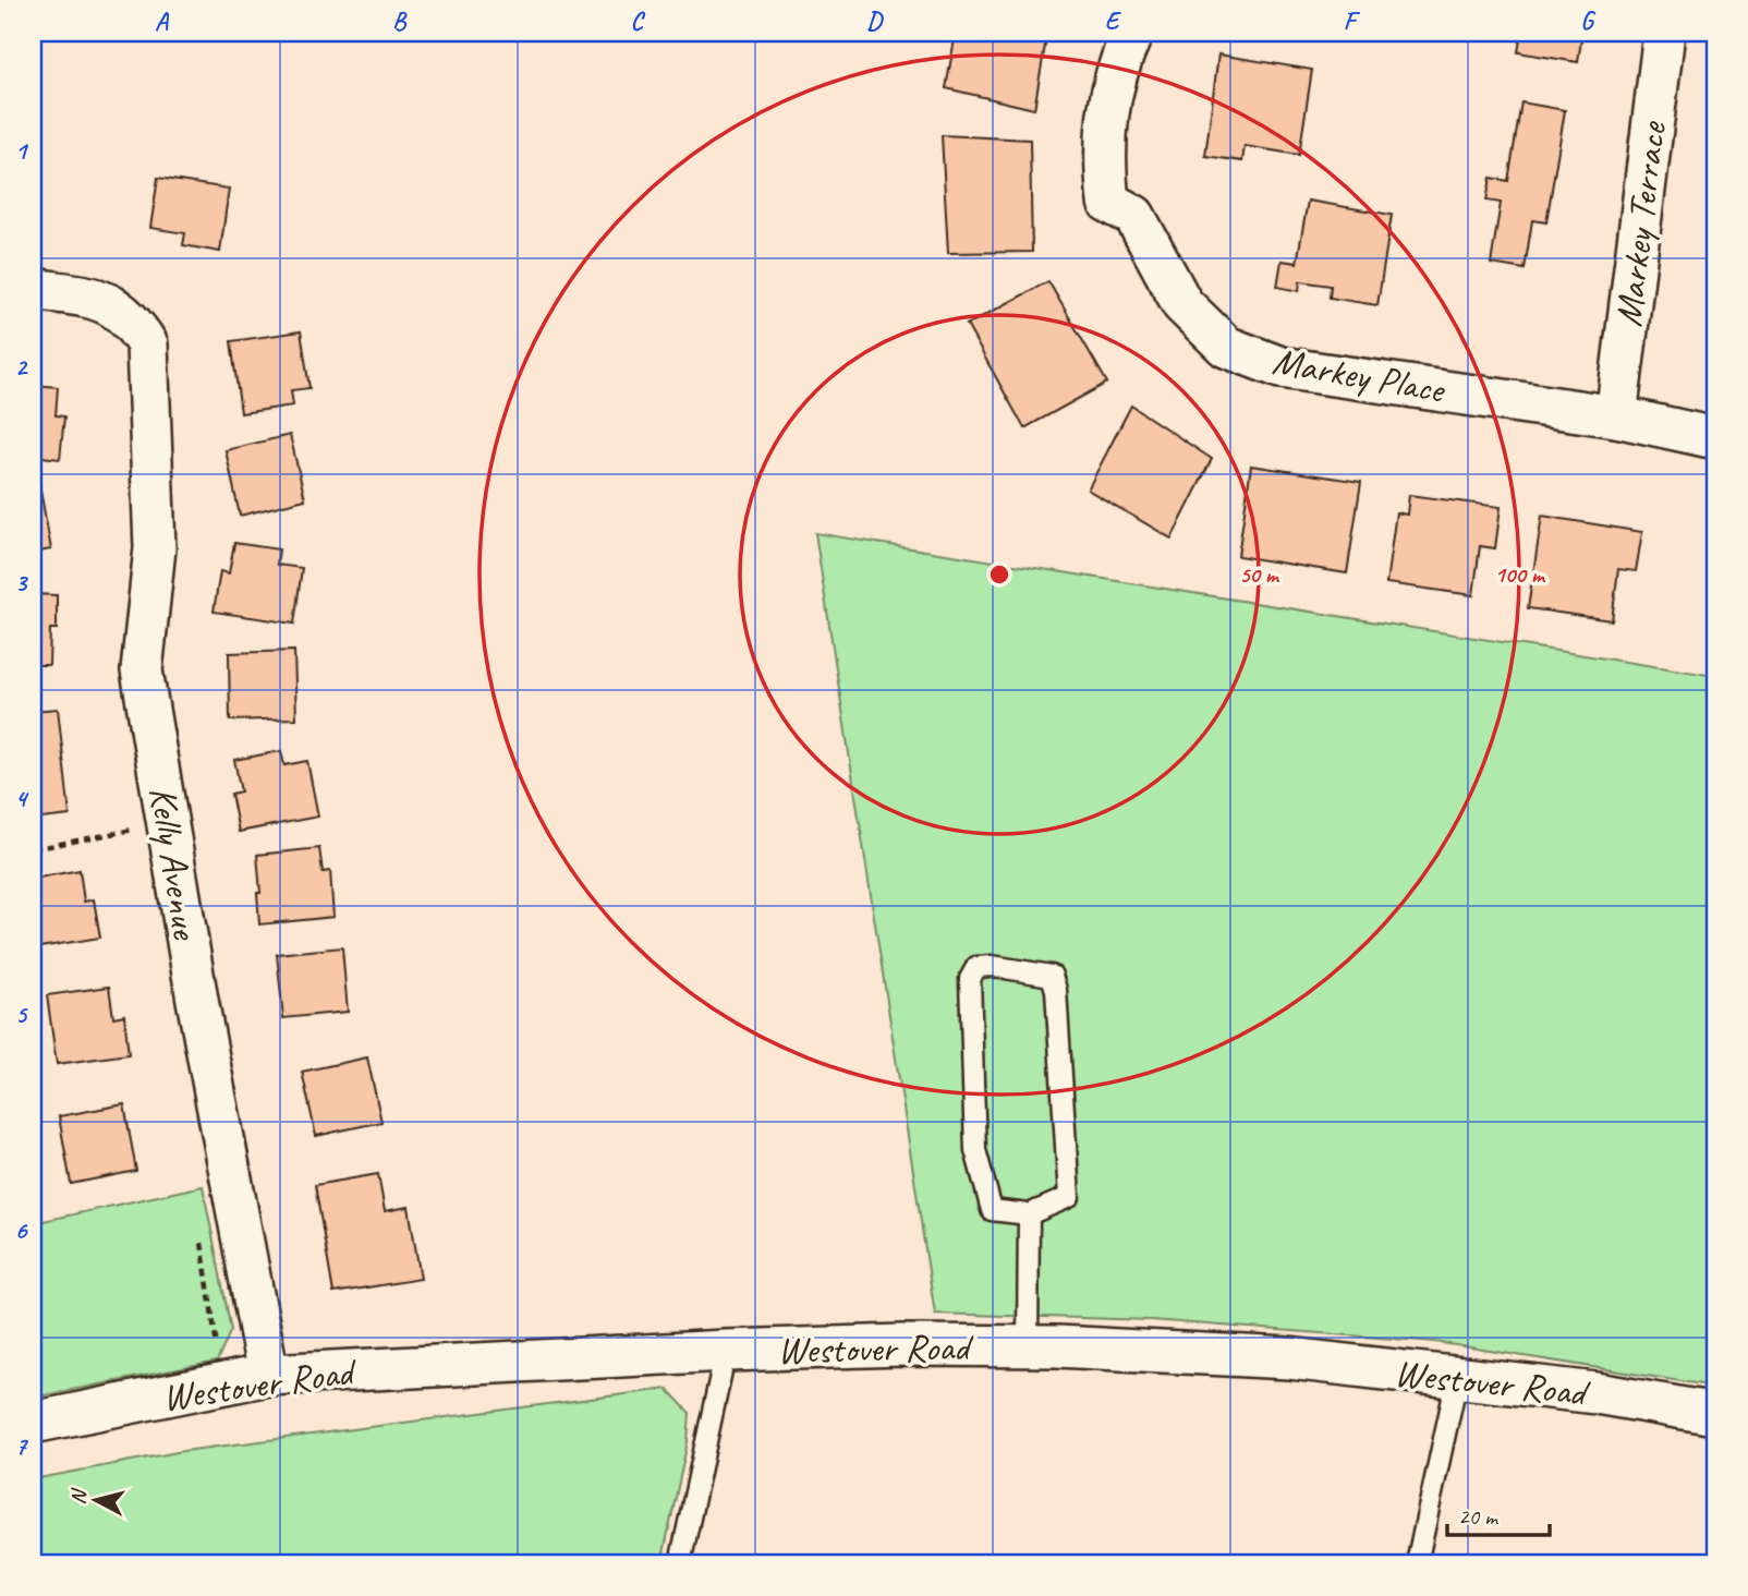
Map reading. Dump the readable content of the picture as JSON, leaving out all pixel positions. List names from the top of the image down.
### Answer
{
  "streets": {
    "street": [
      "Markey Terrace",
      "Markey Place",
      "Kelly Avenue",
      "Westover Road"
    ]
  },
  "crossings": [
    ["Markey Terrace", "Markey Place"],
    ["Kelly Avenue", "Westover Road"]
  ],
  "scale_bar": "20 m",
  "north": "left",
  "grid": {
    "columns": [
      "A",
      "B",
      "C",
      "D",
      "E",
      "F",
      "G"
    ],
    "rows": [
      "1",
      "2",
      "3",
      "4",
      "5",
      "6",
      "7"
    ]
  },
  "rings": ["50 m", "100 m"]
}
